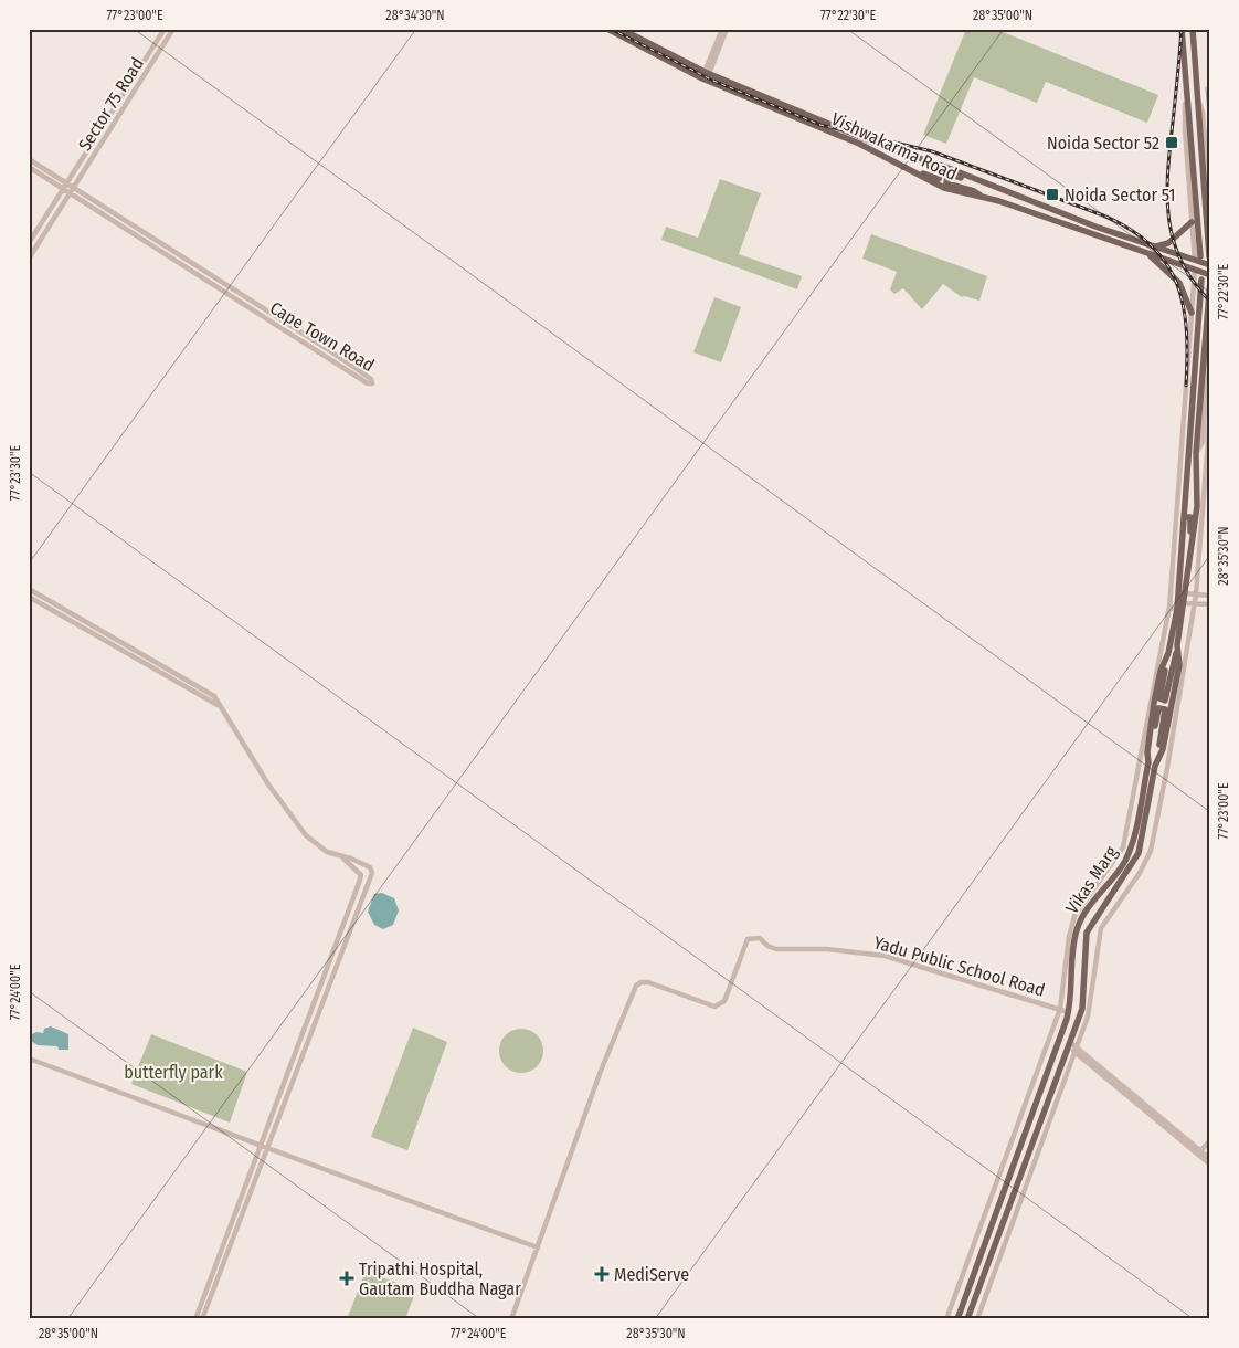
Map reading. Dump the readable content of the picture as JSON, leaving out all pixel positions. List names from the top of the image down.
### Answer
{
  "streets": {
    "main road": ["Vishwakarma Road", "Vikas Marg"],
    "street": ["Sector 75 Road", "Cape Town Road", "Yadu Public School Road"]
  },
  "crossings": [
    ["Sector 75 Road", "Cape Town Road"],
    ["Vikas Marg", "Yadu Public School Road"]
  ],
  "parks": ["butterfly park"],
  "places": {
    "transit": ["Noida Sector 52", "Noida Sector 51"],
    "health": ["MediServe", "Tripathi Hospital, Gautam Buddha Nagar"]
  },
  "coordinates": [
    "77°23'00\"E",
    "28°34'30\"N",
    "77°22'30\"E",
    "28°35'00\"N",
    "77°23'30\"E",
    "28°35'30\"N",
    "77°24'00\"E"
  ]
}
